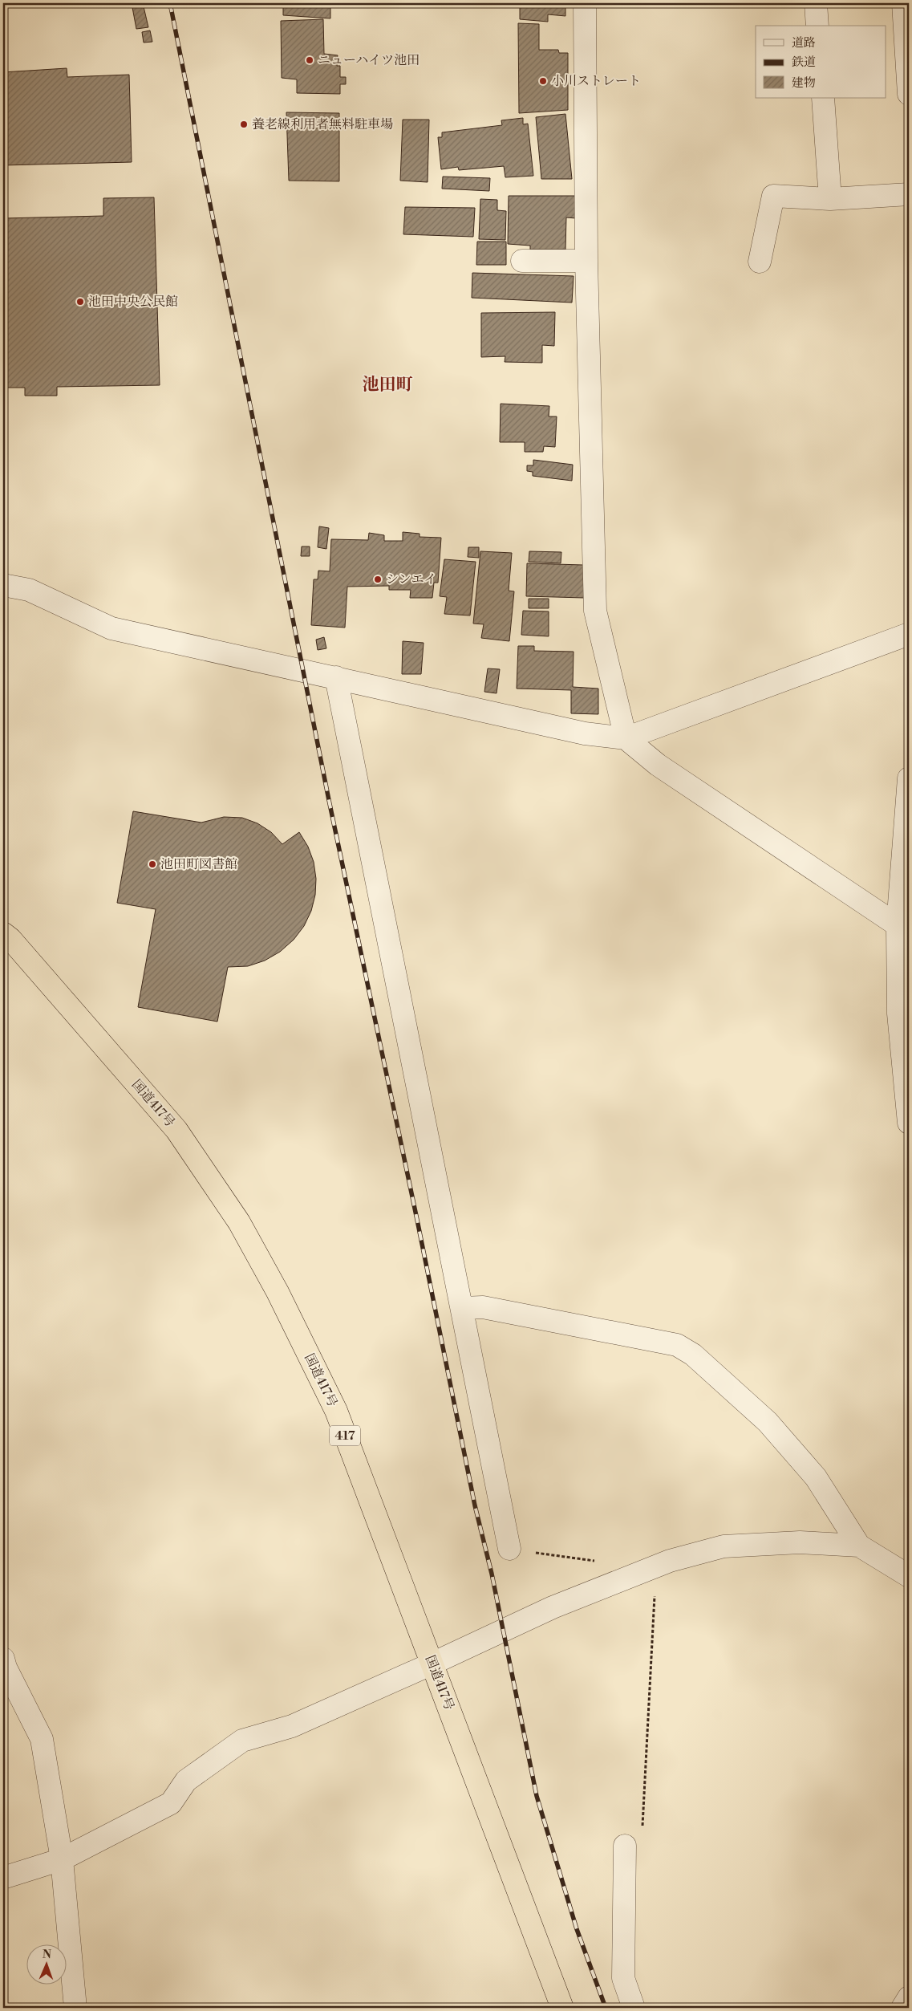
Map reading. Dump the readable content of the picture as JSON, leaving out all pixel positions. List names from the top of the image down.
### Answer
{
  "streets": {
    "highway": ["国道417号", "417"]
  },
  "districts": ["池田町"],
  "places": [
    "ニューハイツ池田",
    "小川ストレート",
    "養老線利用者無料駐車場",
    "池田中央公民館",
    "シンエイ",
    "池田町図書館"
  ],
  "legend": ["道路", "鉄道", "建物"],
  "north": "top"
}
